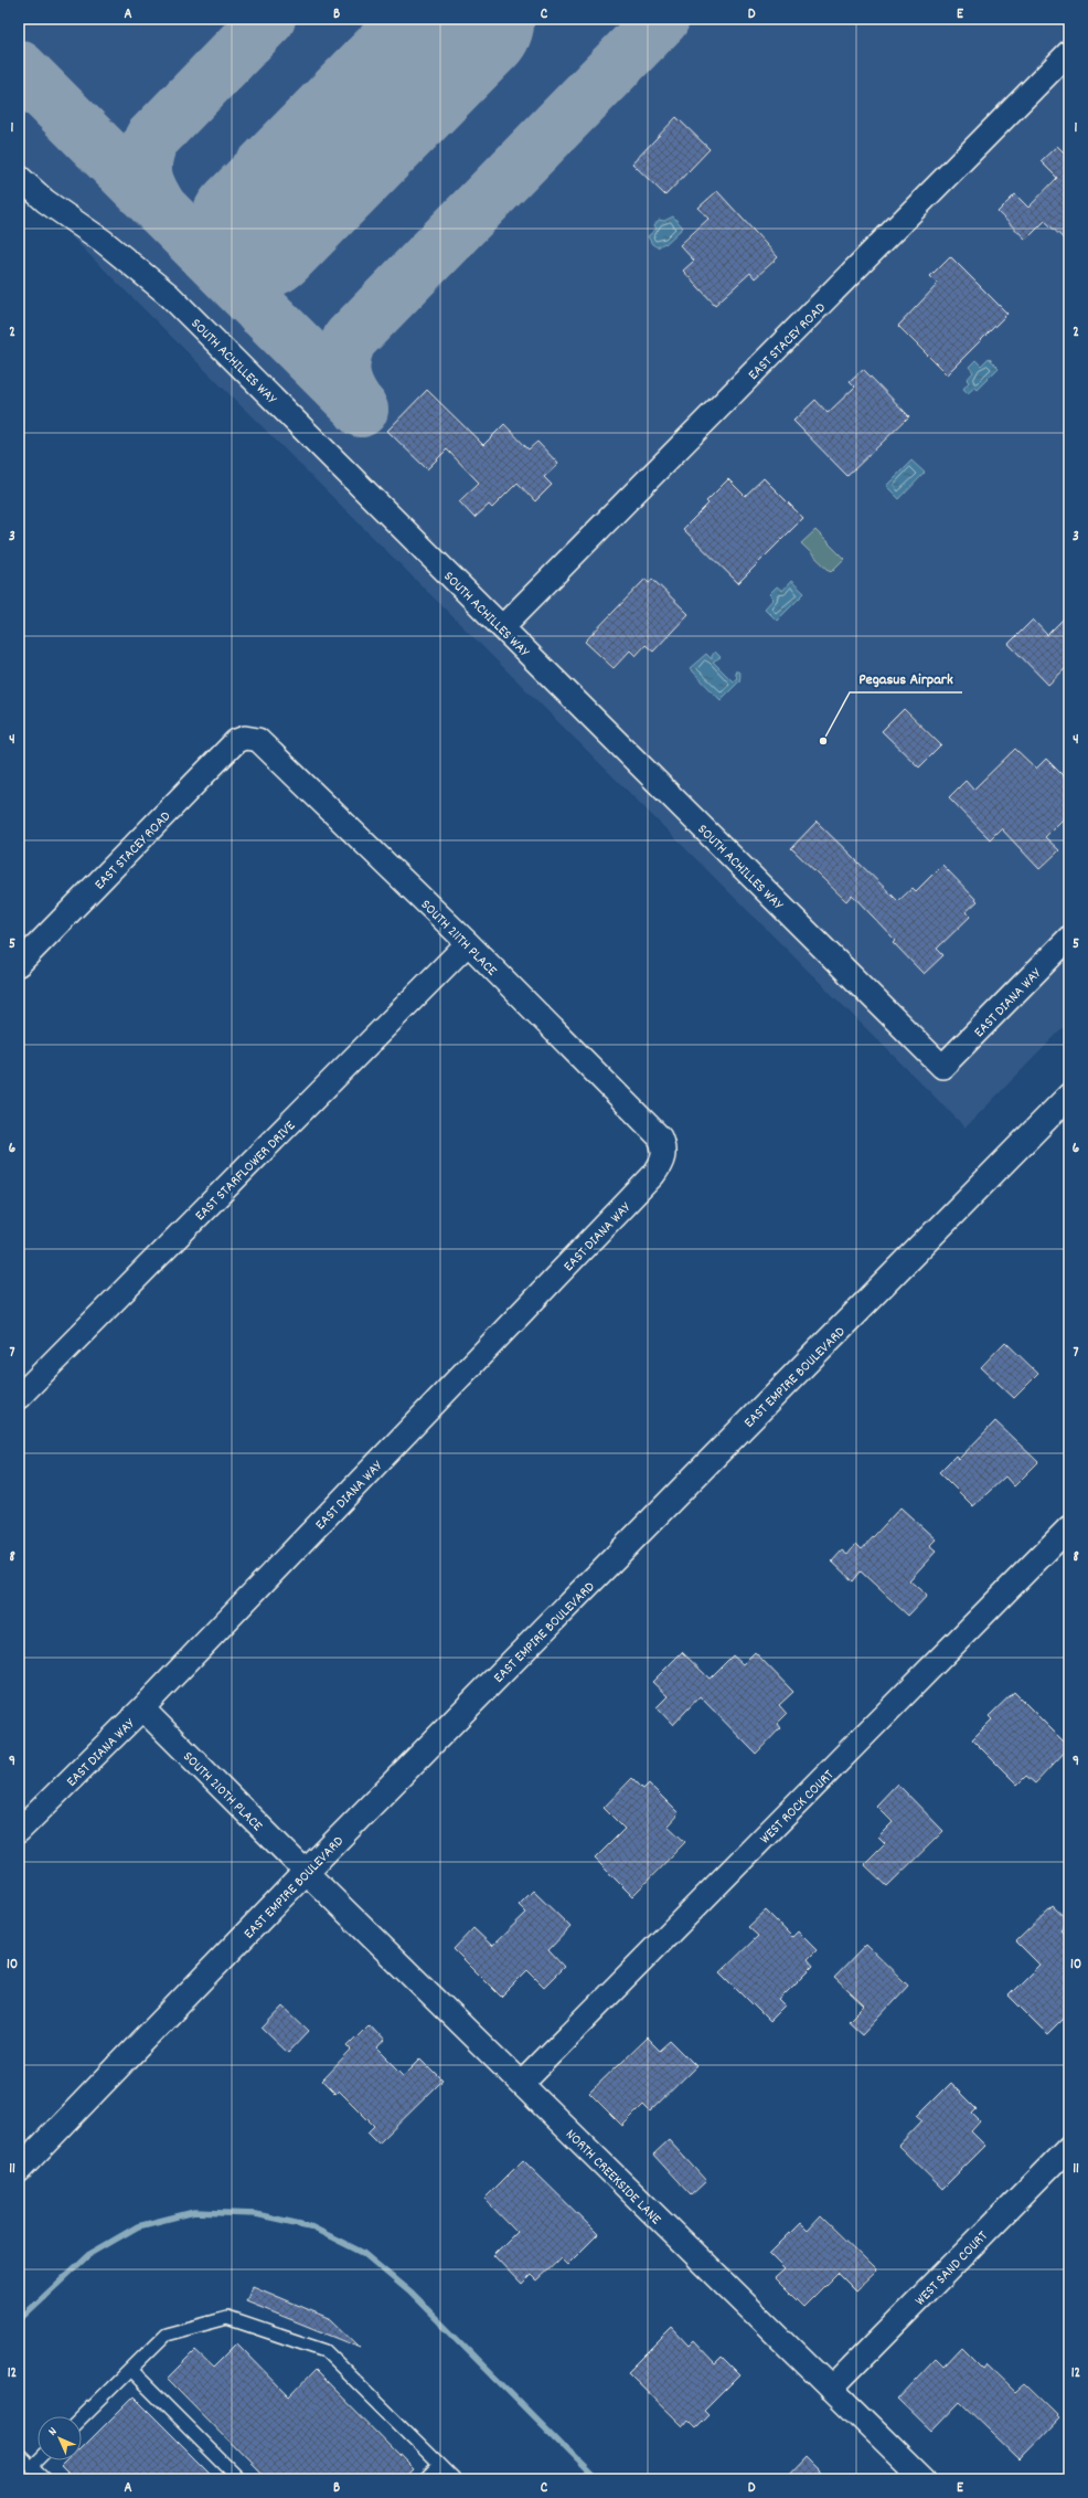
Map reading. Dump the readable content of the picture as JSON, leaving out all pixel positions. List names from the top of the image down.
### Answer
{
  "streets": {
    "street": [
      "EAST STACEY ROAD",
      "SOUTH ACHILLES WAY",
      "SOUTH 211TH PLACE",
      "EAST DIANA WAY",
      "EAST STARFLOWER DRIVE",
      "EAST EMPIRE BOULEVARD",
      "SOUTH 210TH PLACE",
      "WEST ROCK COURT",
      "NORTH CREEKSIDE LANE",
      "WEST SAND COURT"
    ]
  },
  "crossings": [
    ["EAST STACEY ROAD", "SOUTH ACHILLES WAY"],
    ["EAST STACEY ROAD", "SOUTH 211TH PLACE"],
    ["SOUTH ACHILLES WAY", "EAST DIANA WAY"],
    ["SOUTH 211TH PLACE", "EAST DIANA WAY"],
    ["SOUTH 211TH PLACE", "EAST STARFLOWER DRIVE"],
    ["EAST DIANA WAY", "SOUTH 210TH PLACE"],
    ["EAST EMPIRE BOULEVARD", "SOUTH 210TH PLACE"],
    ["EAST EMPIRE BOULEVARD", "NORTH CREEKSIDE LANE"],
    ["SOUTH 210TH PLACE", "NORTH CREEKSIDE LANE"],
    ["WEST ROCK COURT", "NORTH CREEKSIDE LANE"],
    ["NORTH CREEKSIDE LANE", "WEST SAND COURT"]
  ],
  "places": ["Pegasus Airpark"],
  "north": "top left",
  "grid": {
    "columns": [
      "A",
      "B",
      "C",
      "D",
      "E"
    ],
    "rows": [
      "1",
      "2",
      "3",
      "4",
      "5",
      "6",
      "7",
      "8",
      "9",
      "10",
      "11",
      "12"
    ]
  }
}
